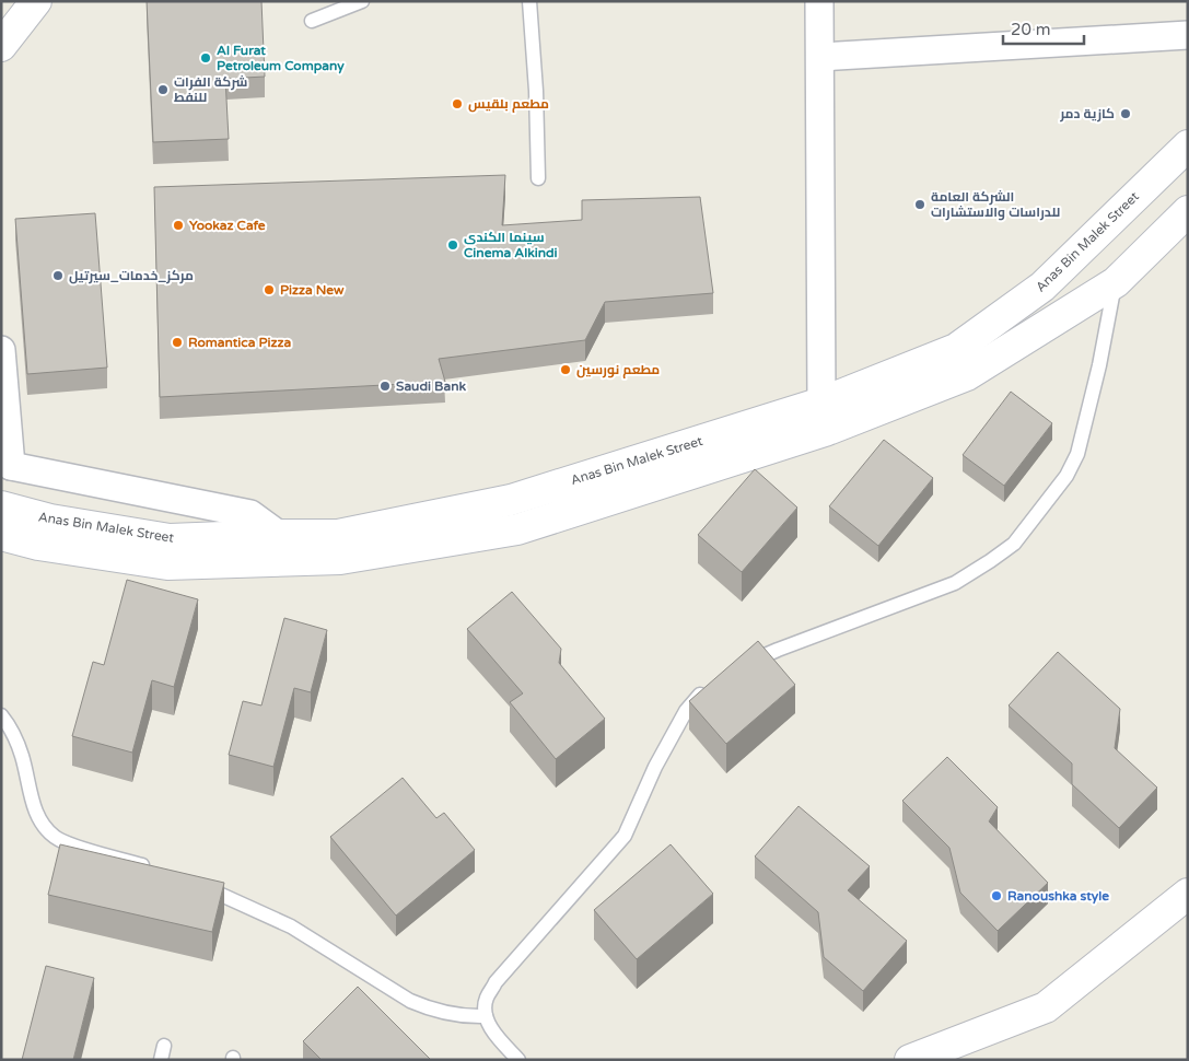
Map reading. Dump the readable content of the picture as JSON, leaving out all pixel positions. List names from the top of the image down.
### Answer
{
  "streets": {
    "main road": ["Anas Bin Malek Street"]
  },
  "places": [
    "Al Furat Petroleum Company",
    "شركة الفرات للنفط",
    "مطعم بلقيس",
    "كازية دمر",
    "الشركة العامة للدراسات والاستشارات",
    "Yookaz Cafe",
    "سينما الكندي Cinema Alkindi",
    "مركز_خدمات_سيرتيل",
    "Pizza New",
    "Romantica Pizza",
    "مطعم نورسين",
    "Saudi Bank",
    "Ranoushka style"
  ],
  "scale_bar": "20 m"
}
